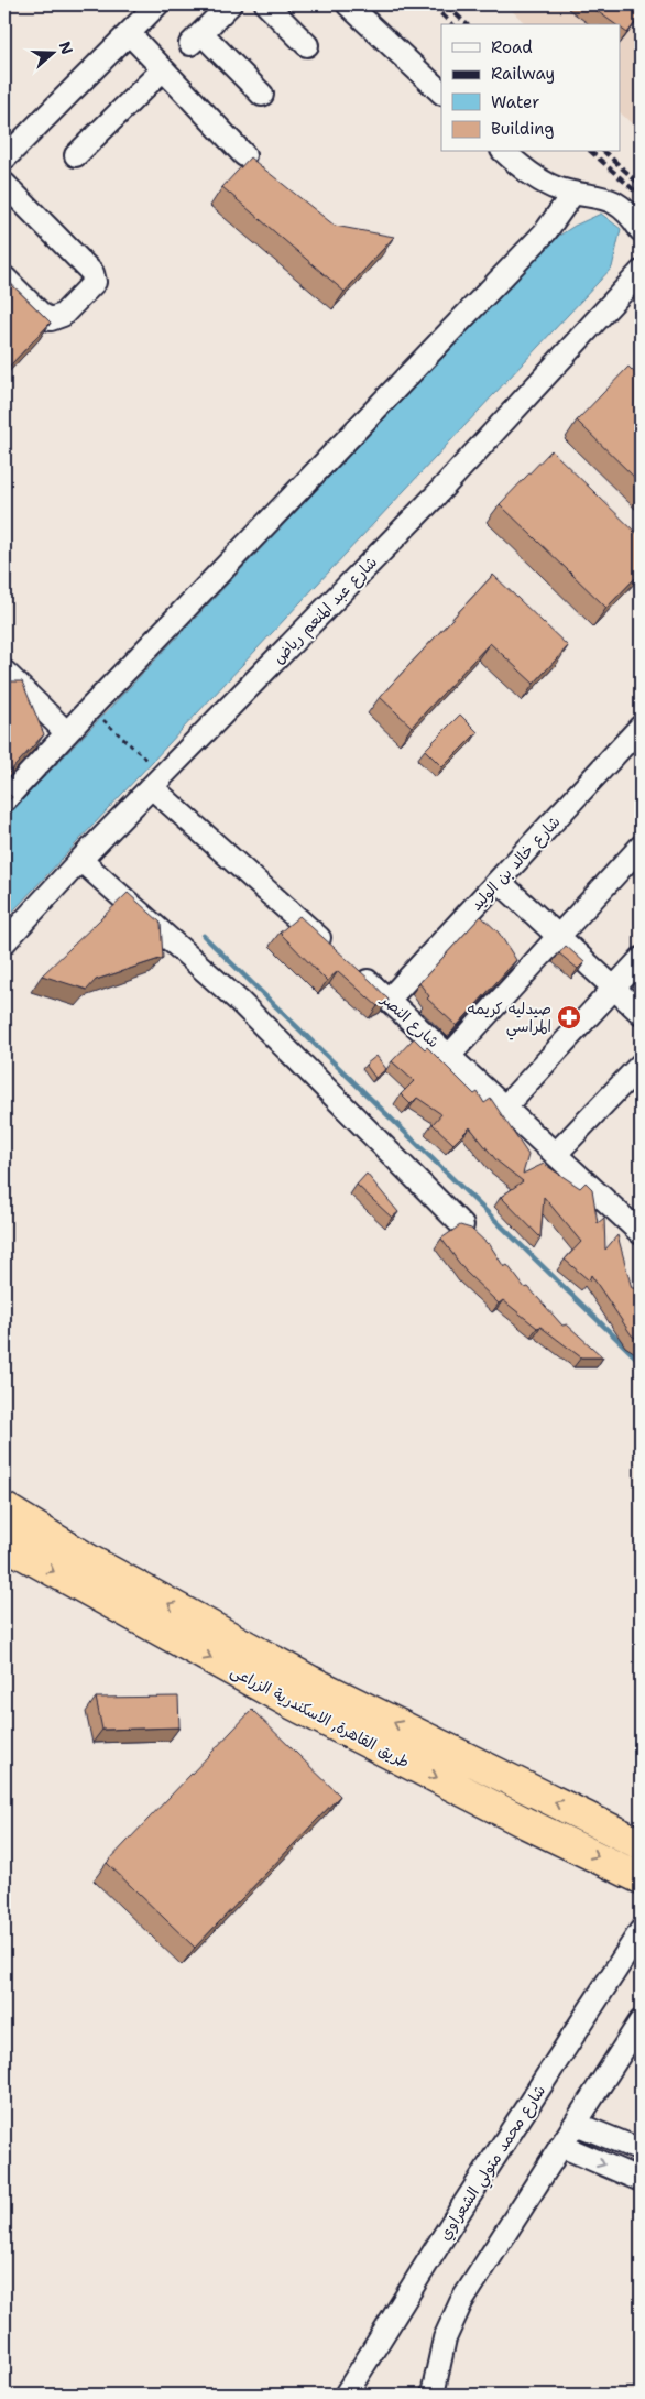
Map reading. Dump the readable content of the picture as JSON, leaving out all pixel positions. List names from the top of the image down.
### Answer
{
  "streets": {
    "highway": ["طريق القاهرة, الاسكندرية الزراعى"],
    "street": [
      "شارع عبد المنعم رياض",
      "شارع خالد بن الوليد",
      "شارع النصر",
      "شارع محمد متولي الشعراوي"
    ]
  },
  "crossings": [
    ["شارع خالد بن الوليد", "شارع النصر"]
  ],
  "places": {
    "pharmacy": ["صيدليه كريمه المراسي"]
  },
  "legend": [
    "Road",
    "Railway",
    "Water",
    "Building"
  ],
  "north": "right"
}
